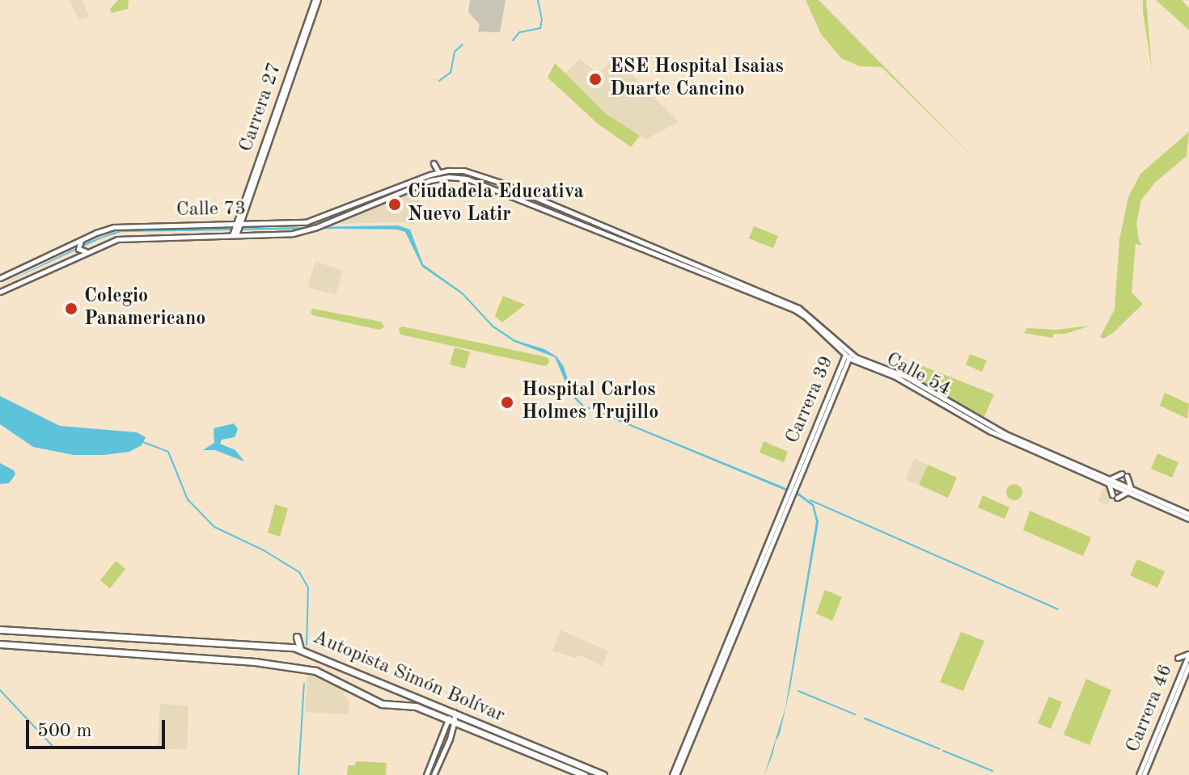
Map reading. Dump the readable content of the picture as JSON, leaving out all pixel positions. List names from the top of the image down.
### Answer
{
  "streets": {
    "highway": ["Autopista Simón Bolívar"],
    "main road": [
      "Carrera 27",
      "Calle 73",
      "Calle 54",
      "Carrera 39",
      "Carrera 46"
    ]
  },
  "crossings": [
    ["Carrera 27", "Calle 73"],
    ["Calle 73", "Calle 54"],
    ["Calle 54", "Carrera 39"]
  ],
  "places": [
    "ESE Hospital Isaias Duarte Cancino",
    "Ciudadela Educativa Nuevo Latir",
    "Colegio Panamericano",
    "Hospital Carlos Holmes Trujillo"
  ],
  "scale_bar": "500 m"
}
